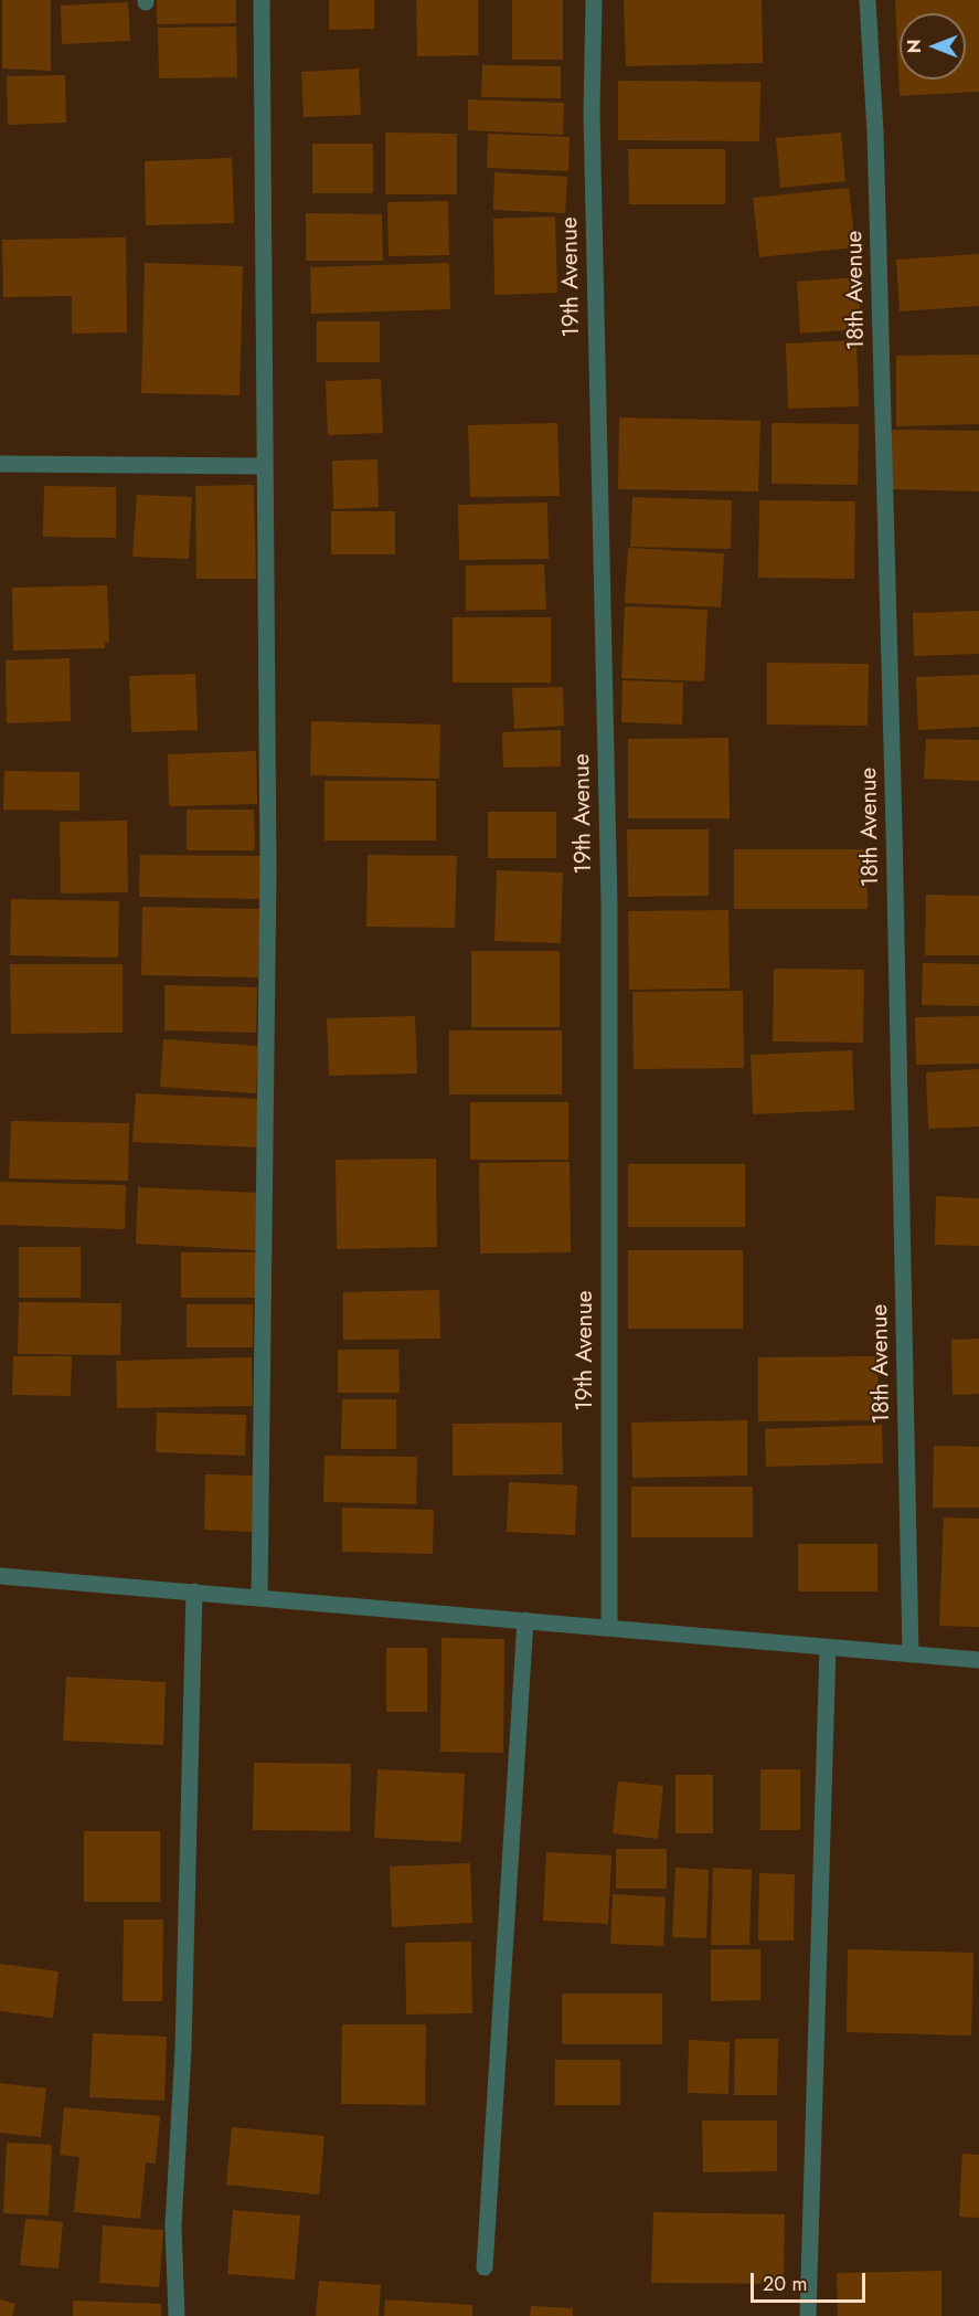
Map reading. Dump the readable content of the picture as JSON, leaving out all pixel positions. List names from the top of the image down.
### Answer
{
  "streets": {
    "street": ["19th Avenue", "18th Avenue"]
  },
  "scale_bar": "20 m",
  "north": "left"
}
